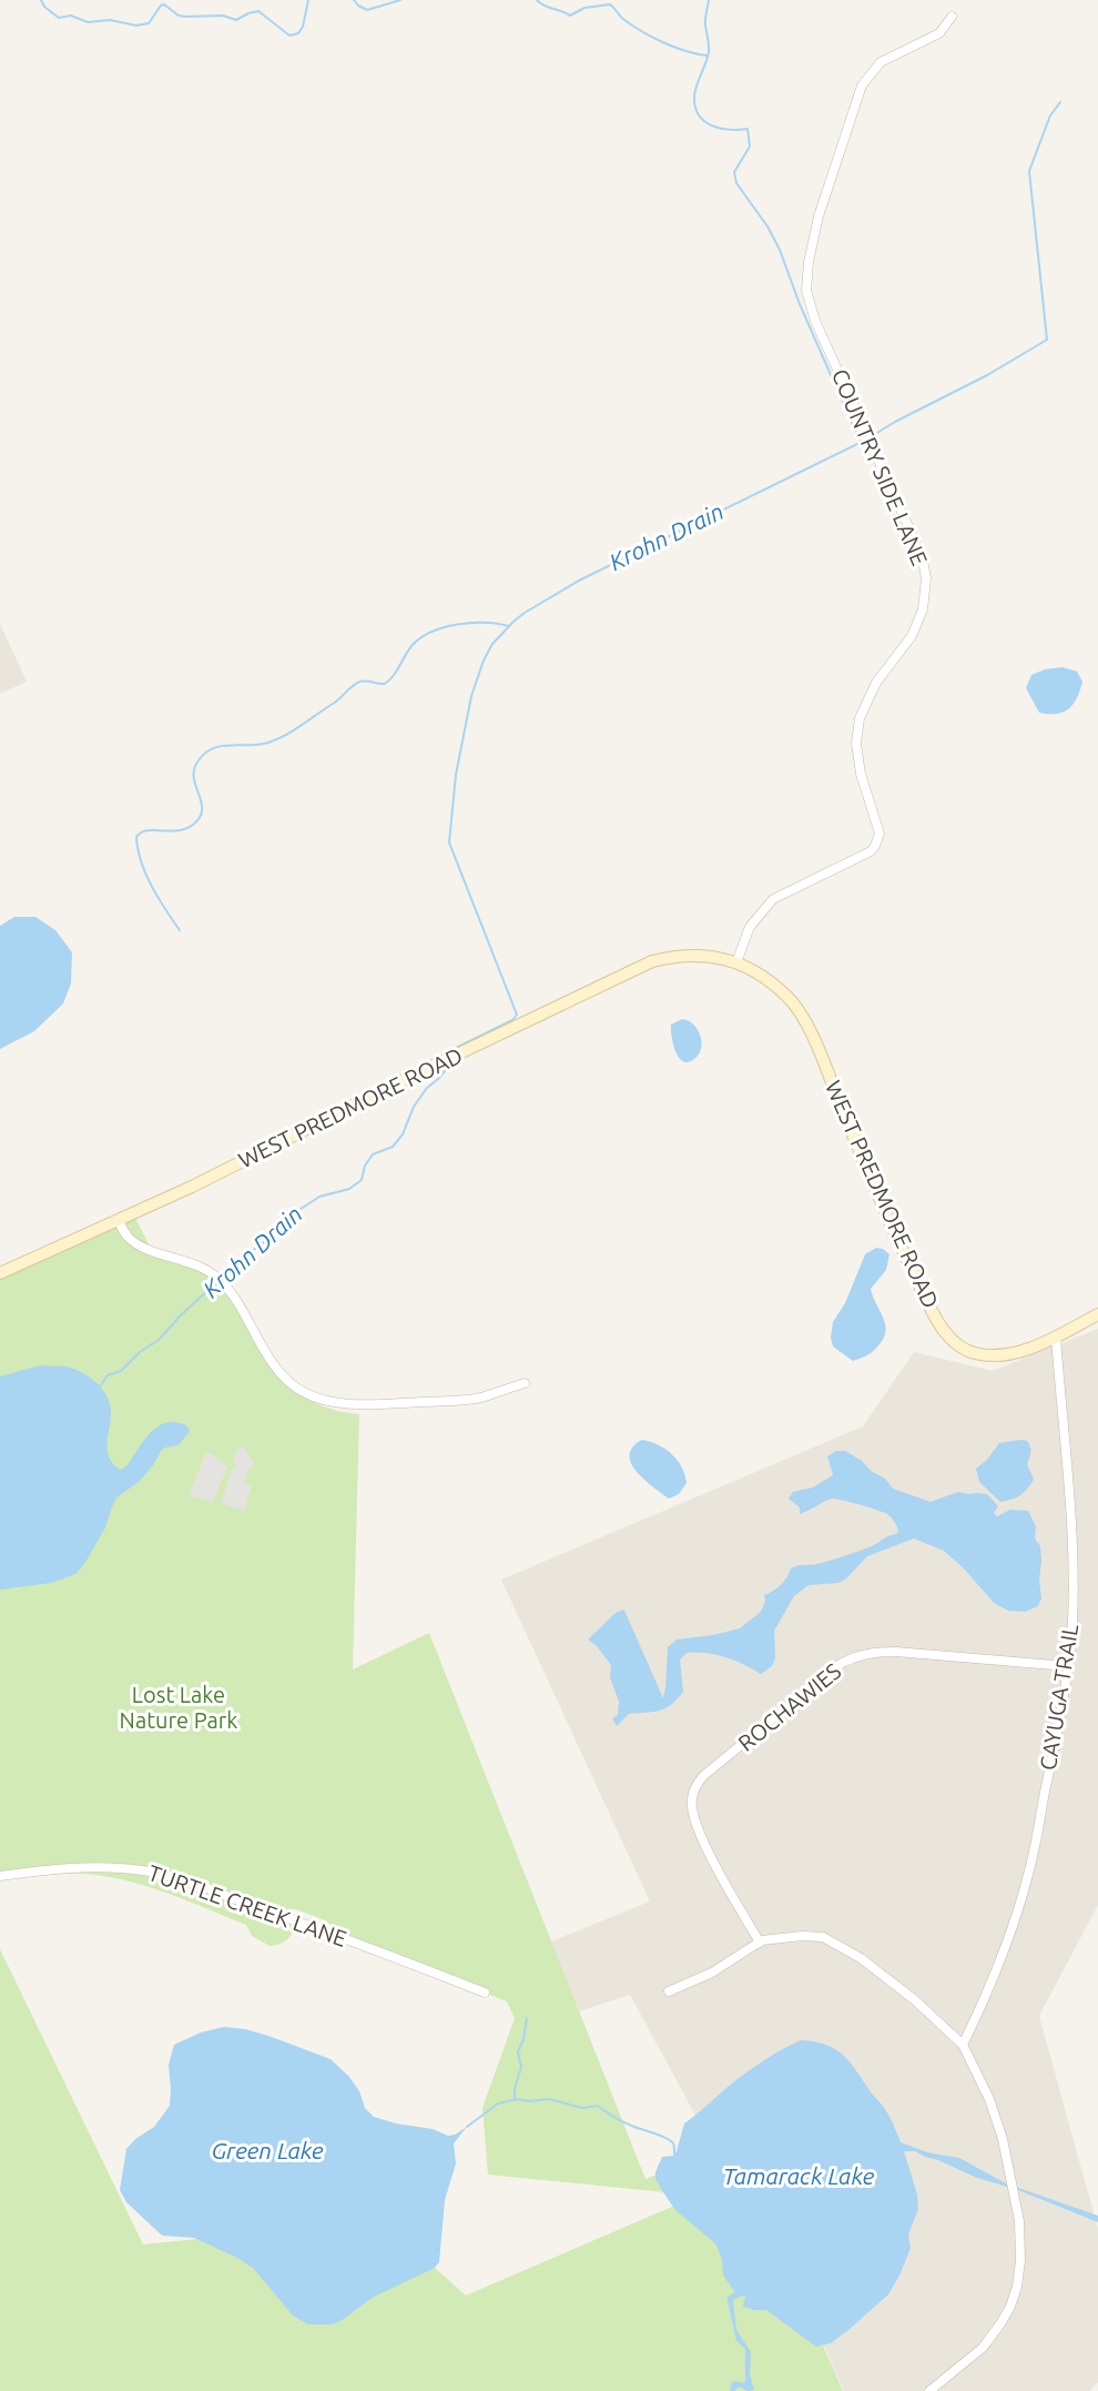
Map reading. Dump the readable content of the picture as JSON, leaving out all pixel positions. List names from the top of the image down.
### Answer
{
  "streets": {
    "street": [
      "COUNTRY SIDE LANE",
      "WEST PREDMORE ROAD",
      "CAYUGA TRAIL",
      "ROCHAWIES",
      "TURTLE CREEK LANE"
    ]
  },
  "crossings": [
    ["COUNTRY SIDE LANE", "WEST PREDMORE ROAD"],
    ["WEST PREDMORE ROAD", "CAYUGA TRAIL"],
    ["CAYUGA TRAIL", "ROCHAWIES"]
  ],
  "water": ["Krohn Drain", "Green Lake", "Tamarack Lake"],
  "parks": ["Lost Lake Nature Park"]
}
